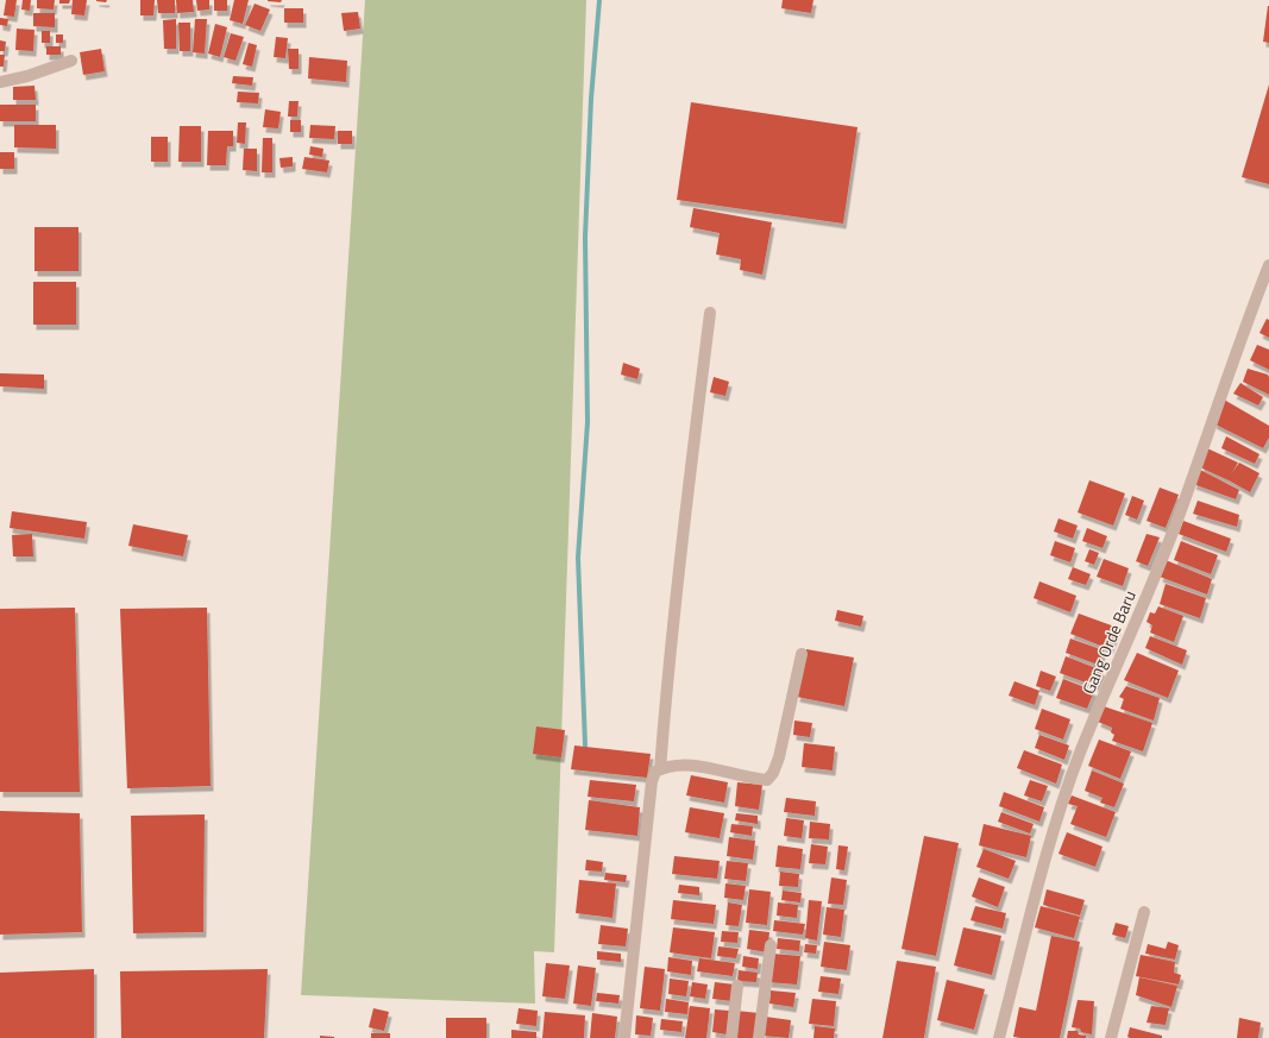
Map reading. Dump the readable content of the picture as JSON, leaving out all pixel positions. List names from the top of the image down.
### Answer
{
  "streets": {
    "street": ["Gang Orde Baru"]
  }
}
